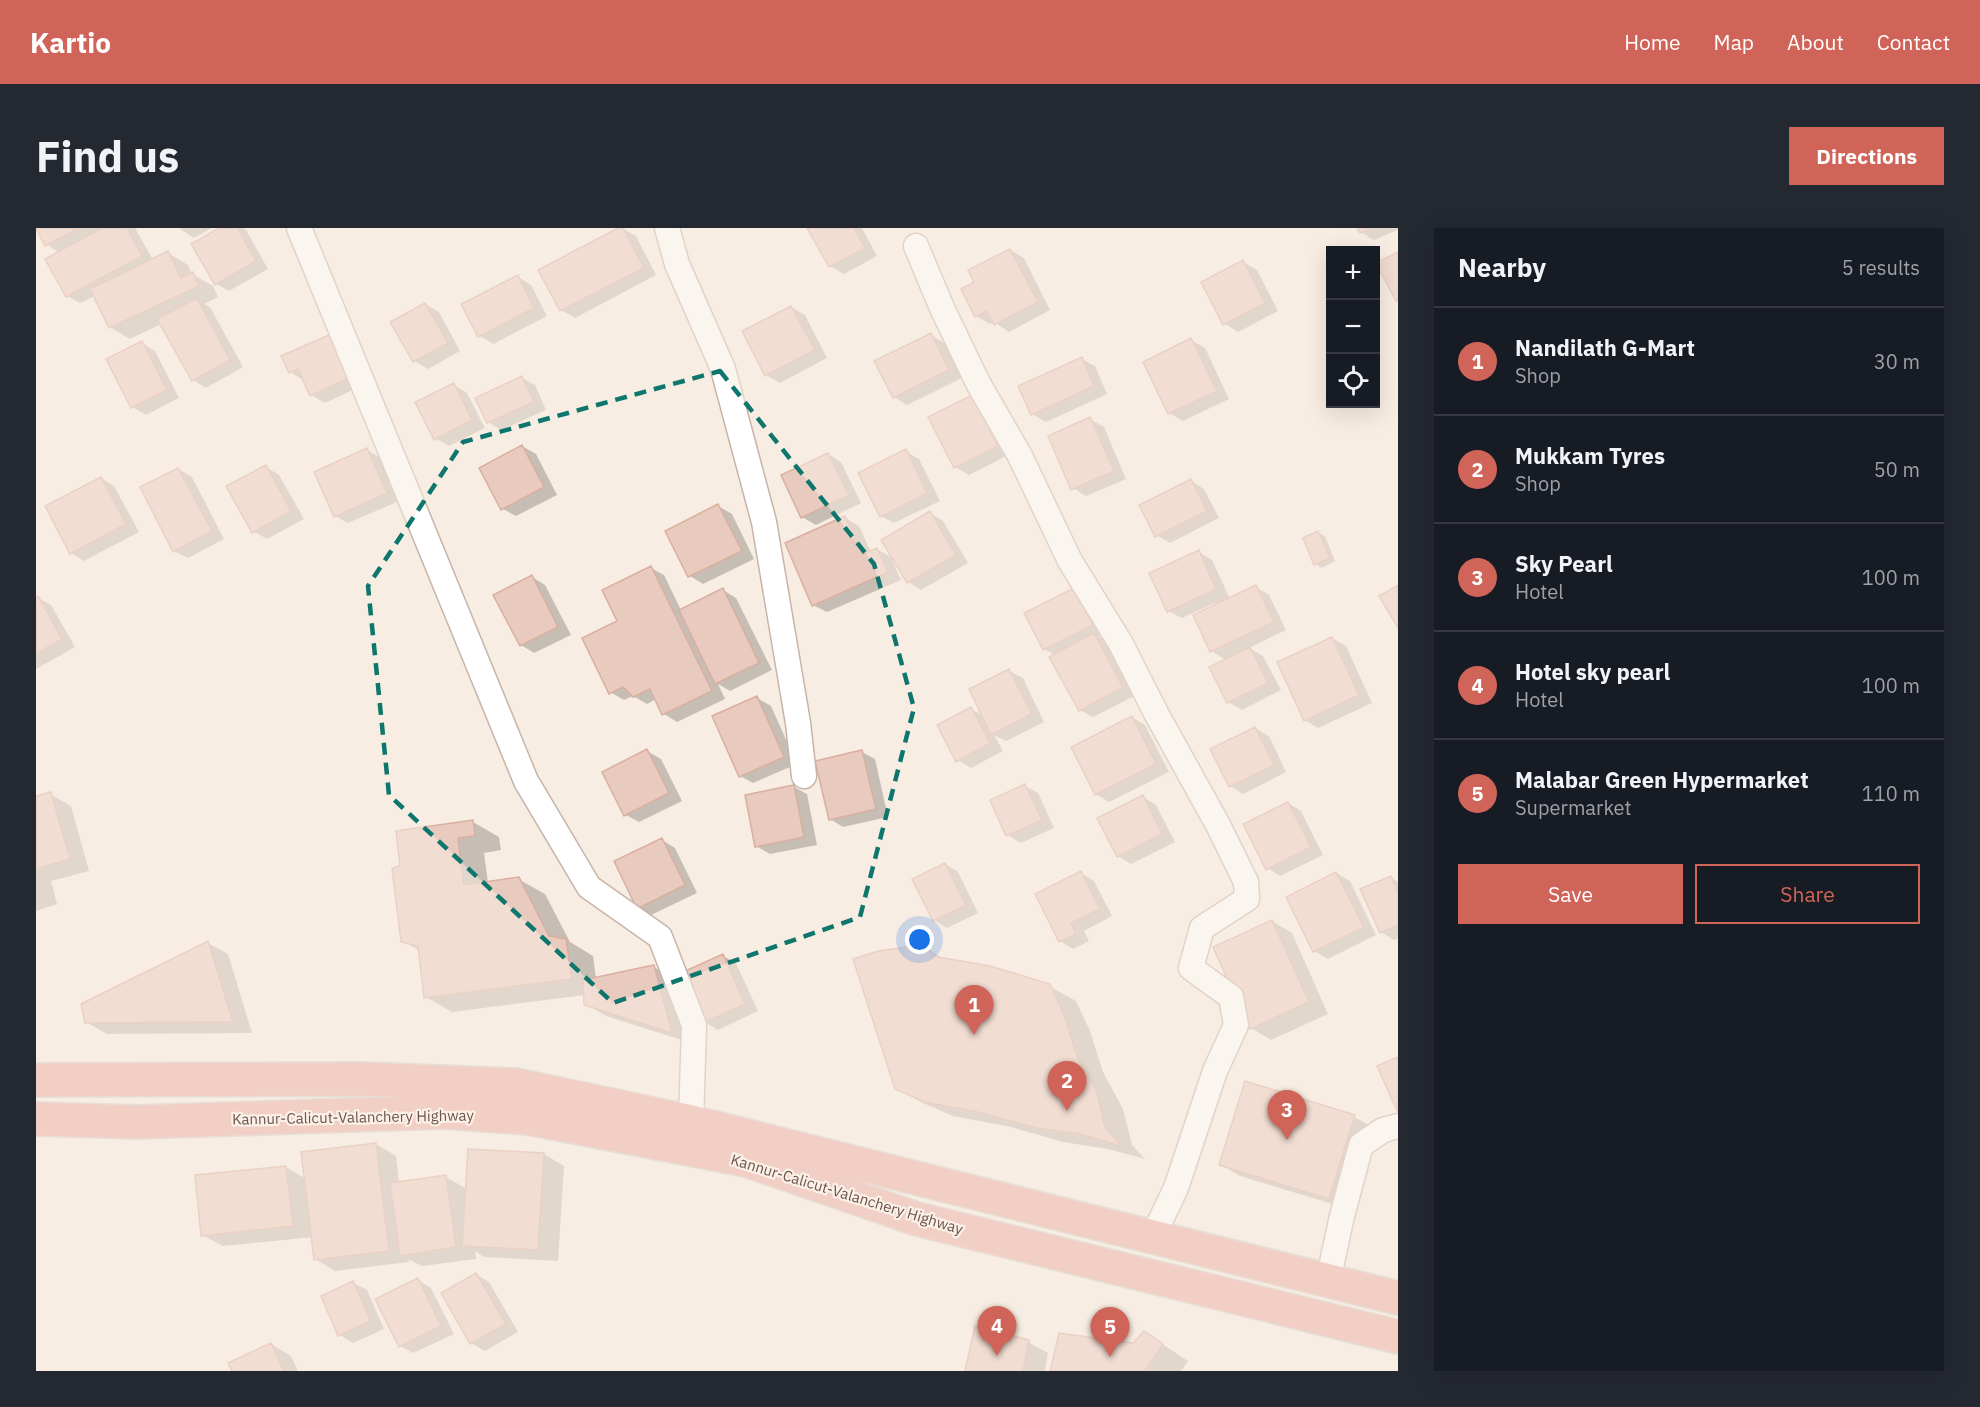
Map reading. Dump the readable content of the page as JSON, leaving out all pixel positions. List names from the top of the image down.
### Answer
{
  "streets": {
    "highway": ["Kannur-Calicut-Valanchery Highway"]
  },
  "page": {
    "header": "Kartio",
    "nav": [
      "Home",
      "Map",
      "About",
      "Contact"
    ],
    "buttons": [
      "Directions",
      ["Save", "Share"]
    ],
    "title": "Find us",
    "heading": ["Nearby", "5 results"],
    "map_buttons": ["+", "−"],
    "list": [
      {
        "mark": "1",
        "name": "Nandilath G-Mart",
        "note": "Shop",
        "value": "30 m"
      },
      {
        "mark": "2",
        "name": "Mukkam Tyres",
        "note": "Shop",
        "value": "50 m"
      },
      {
        "mark": "3",
        "name": "Sky Pearl",
        "note": "Hotel",
        "value": "100 m"
      },
      {
        "mark": "4",
        "name": "Hotel sky pearl",
        "note": "Hotel",
        "value": "100 m"
      },
      {
        "mark": "5",
        "name": "Malabar Green Hypermarket",
        "note": "Supermarket",
        "value": "110 m"
      }
    ],
    "pins": [
      "1",
      "2",
      "3",
      "4",
      "5"
    ]
  }
}
